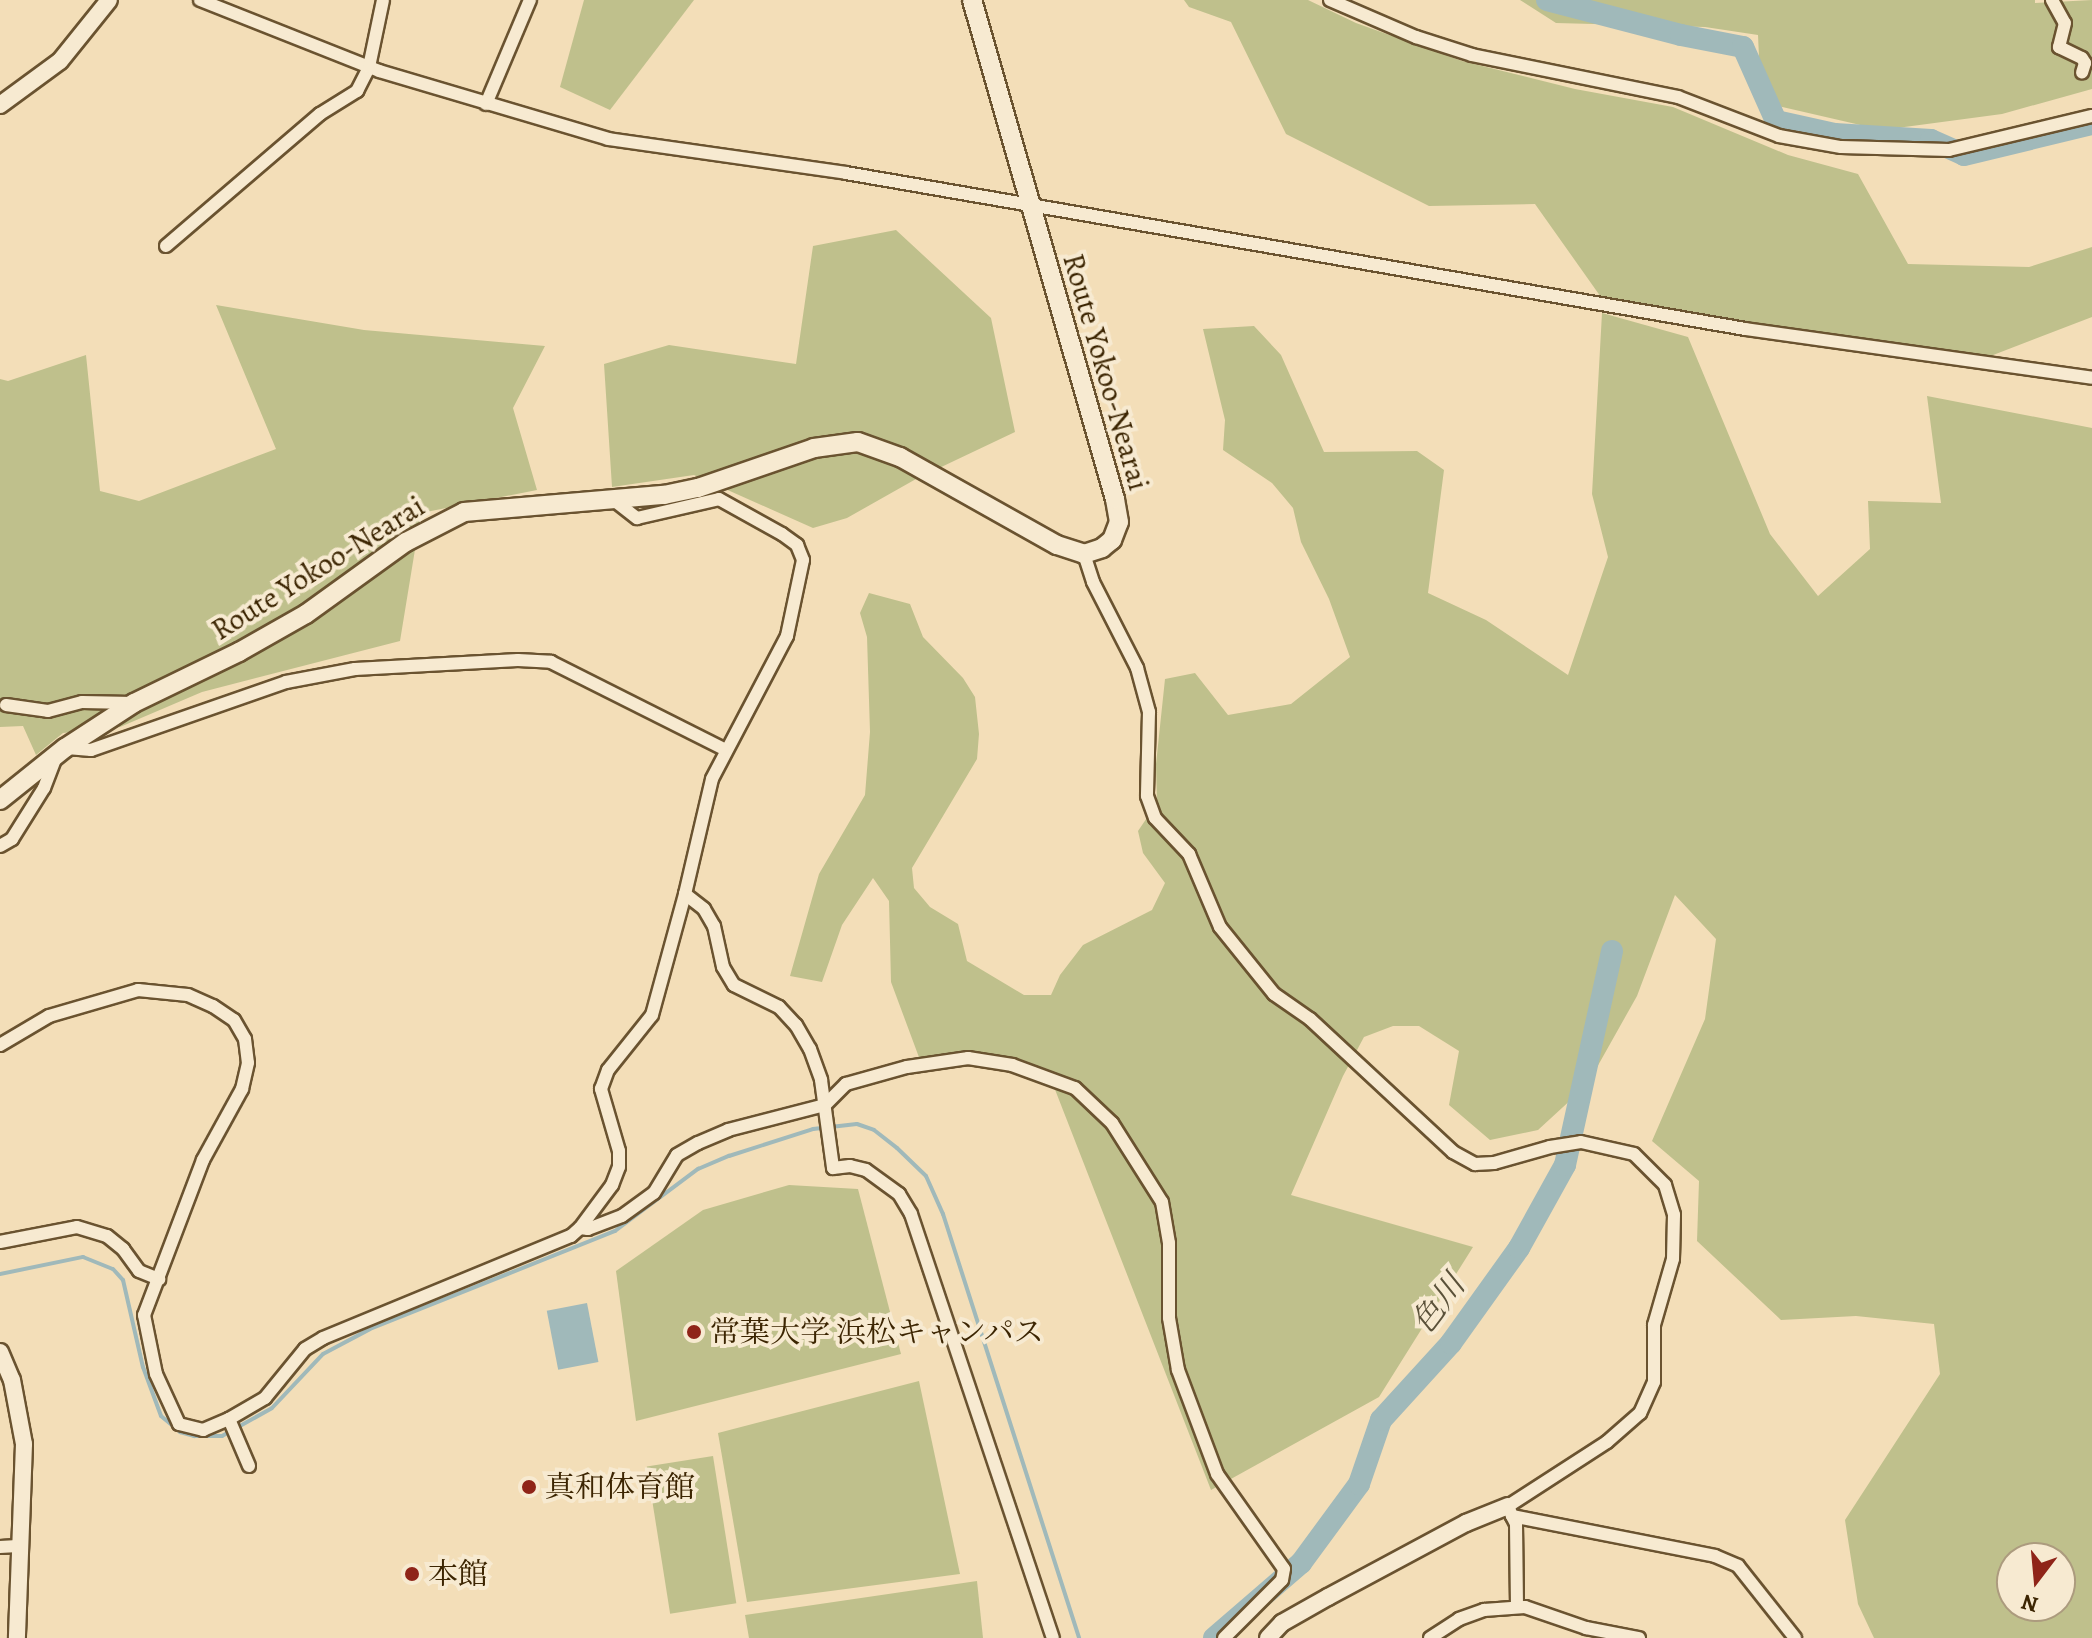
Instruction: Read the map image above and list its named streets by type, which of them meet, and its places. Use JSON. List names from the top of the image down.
{
  "streets": {
    "main road": ["Route Yokoo-Nearai"]
  },
  "water": ["色川"],
  "places": ["常葉大学 浜松キャンパス", "真和体育館", "本館"],
  "north": "bottom"
}
